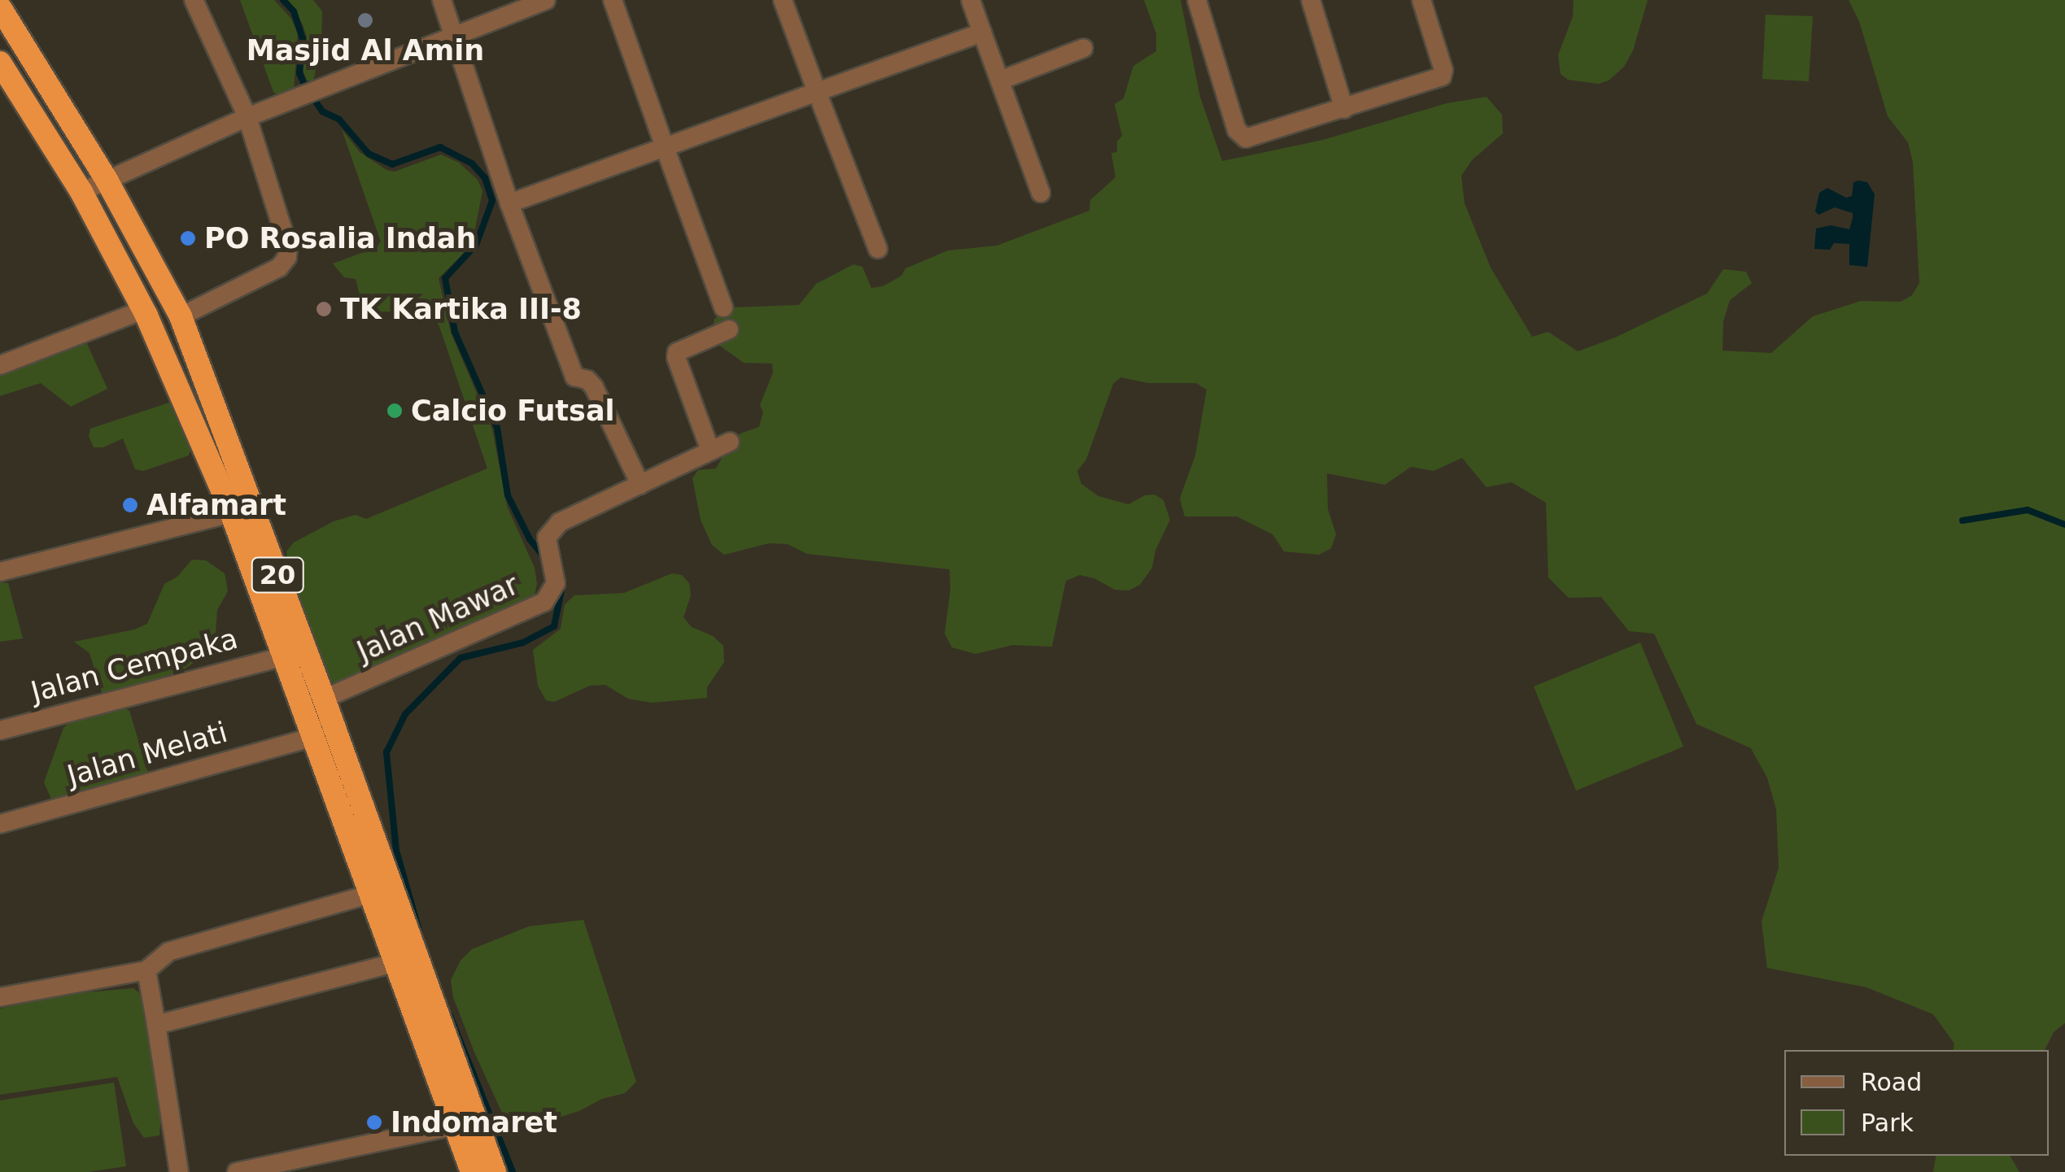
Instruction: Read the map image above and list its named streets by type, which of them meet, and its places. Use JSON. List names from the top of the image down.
{
  "streets": {
    "highway": ["20"],
    "street": ["Jalan Mawar", "Jalan Cempaka", "Jalan Melati"]
  },
  "crossings": [
    ["20", "Jalan Mawar"],
    ["20", "Jalan Cempaka"],
    ["20", "Jalan Melati"]
  ],
  "places": [
    "Masjid Al Amin",
    "PO Rosalia Indah",
    "TK Kartika III-8",
    "Calcio Futsal",
    "Alfamart",
    "Indomaret"
  ],
  "legend": ["Road", "Park"]
}
